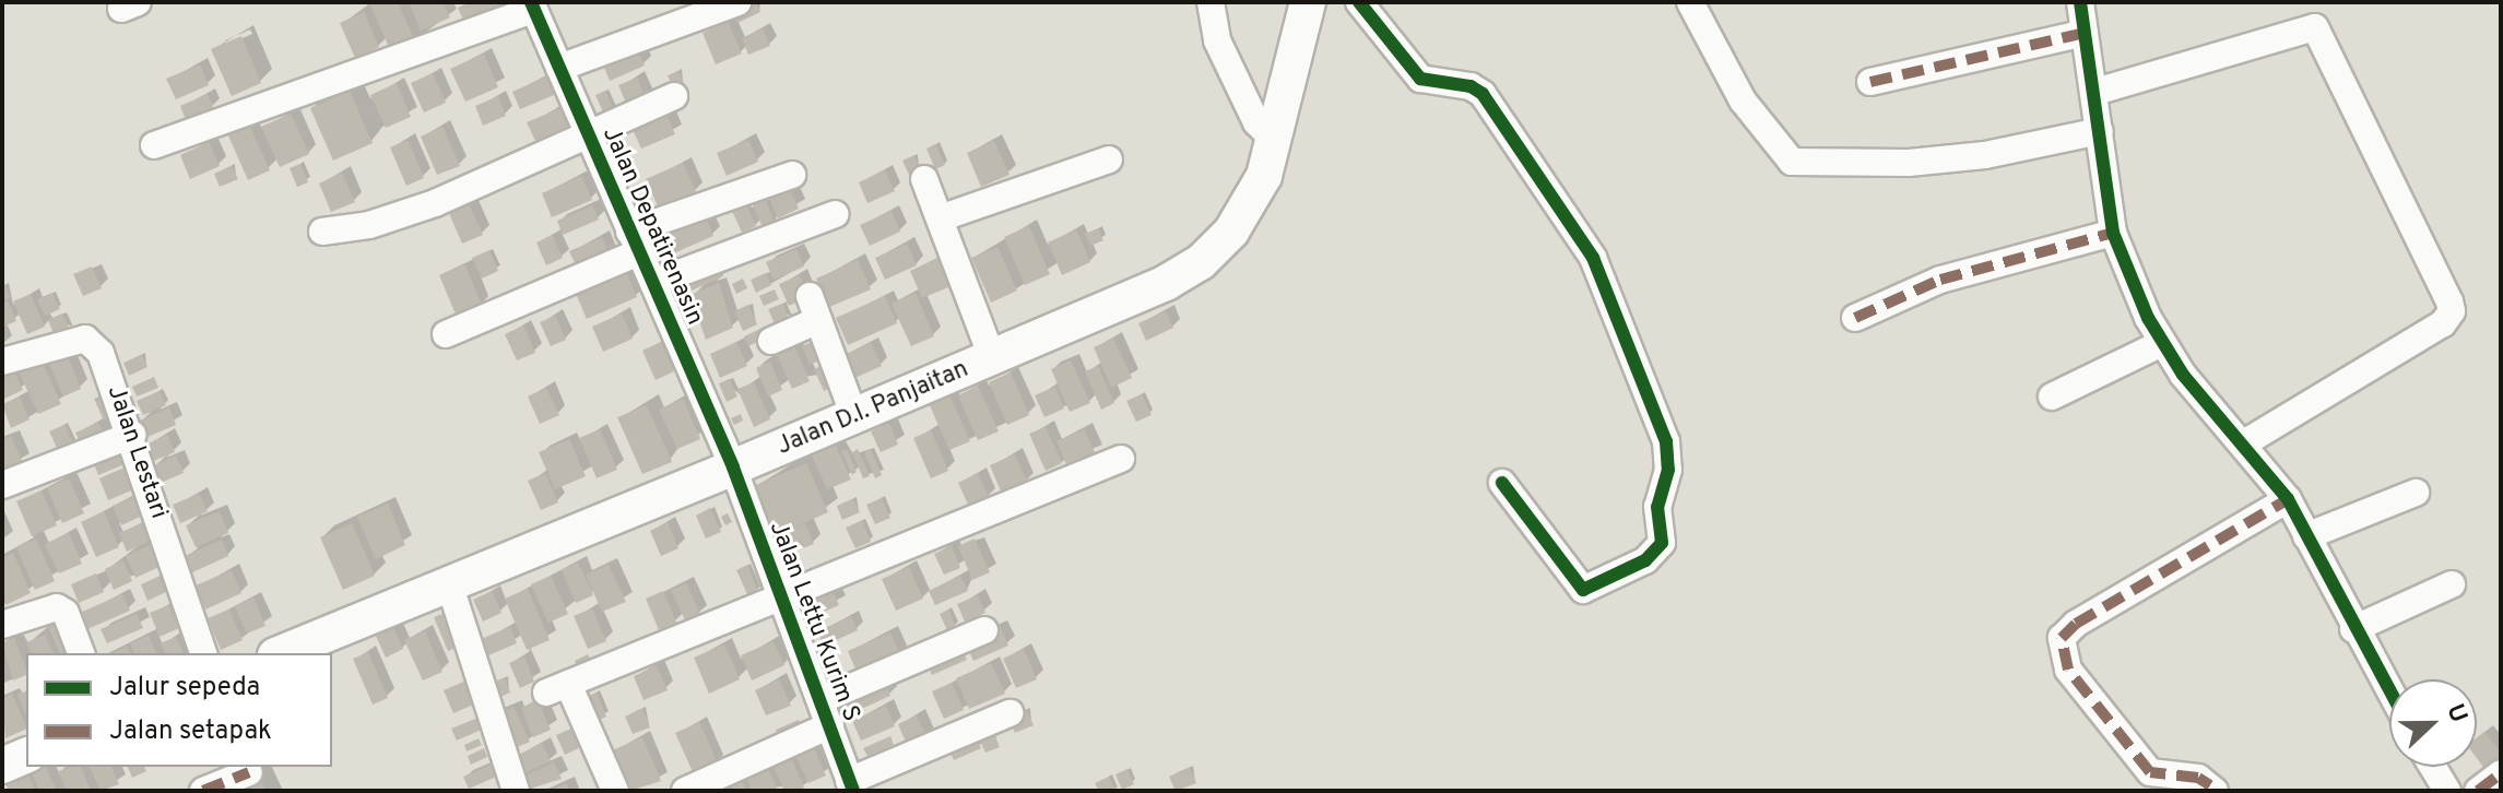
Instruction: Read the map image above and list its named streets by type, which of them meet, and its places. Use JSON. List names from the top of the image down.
{
  "streets": {
    "main road": ["Jalan D.I. Panjaitan"],
    "street": ["Jalan Depatirenasin", "Jalan Lestari", "Jalan Lettu Kurim S"]
  },
  "crossings": [
    ["Jalan Depatirenasin", "Jalan D.I. Panjaitan"],
    ["Jalan Depatirenasin", "Jalan Lettu Kurim S"],
    ["Jalan D.I. Panjaitan", "Jalan Lettu Kurim S"]
  ],
  "legend": ["Jalur sepeda", "Jalan setapak"],
  "north": "right"
}
